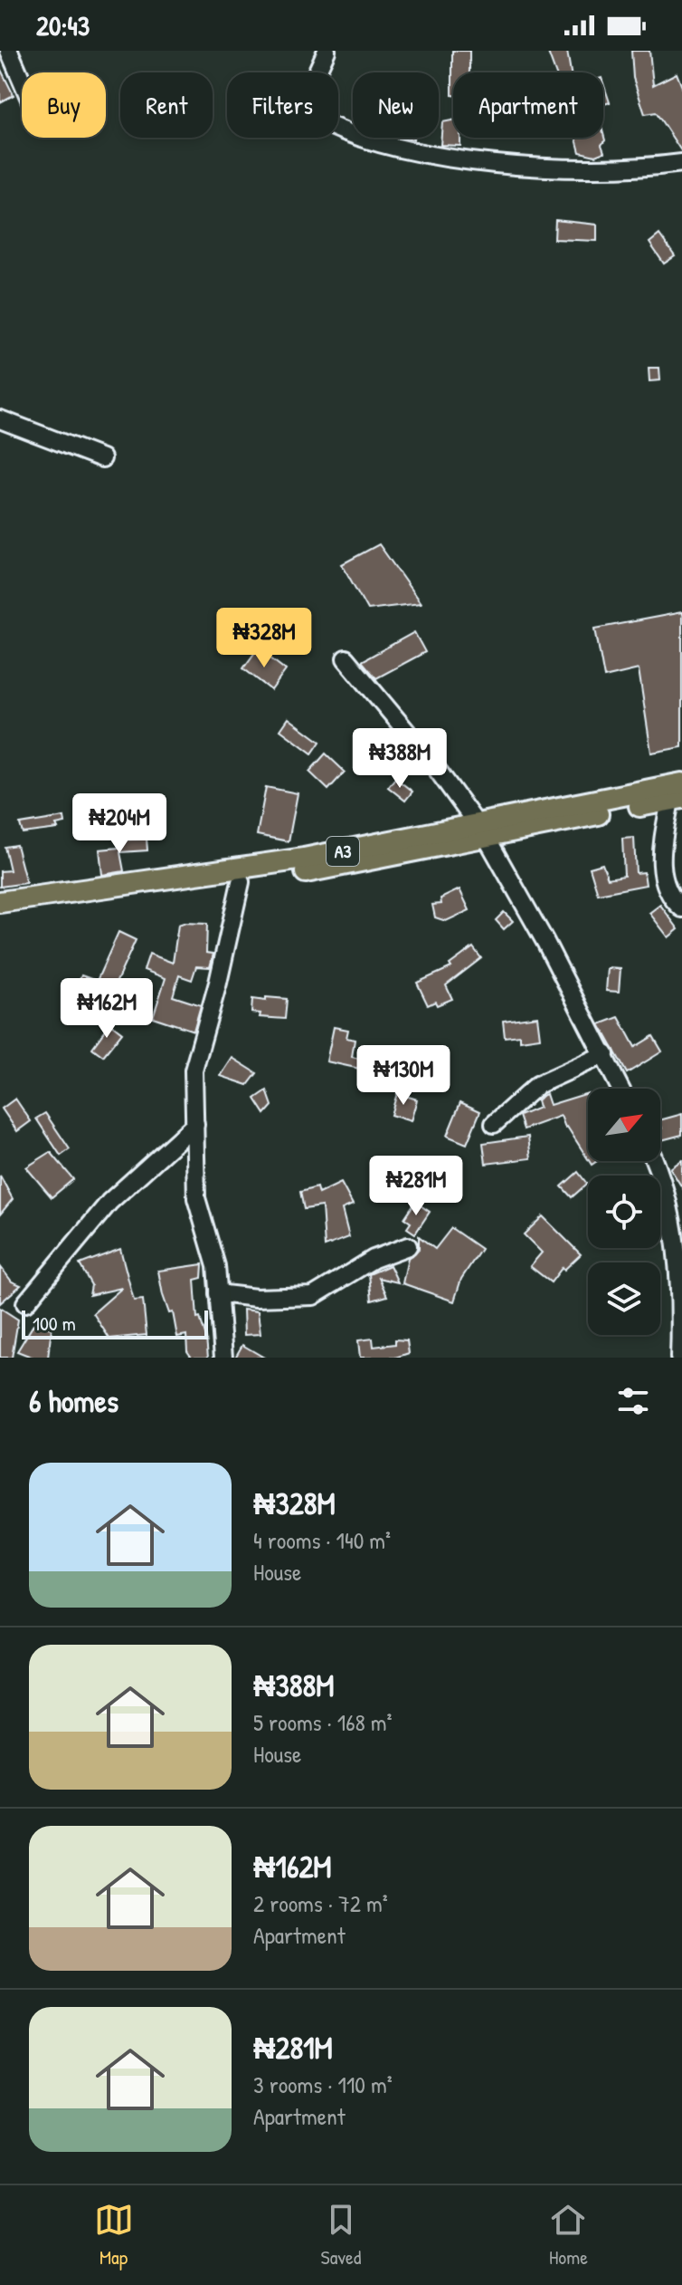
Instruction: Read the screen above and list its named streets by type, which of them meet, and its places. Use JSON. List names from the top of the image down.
{
  "streets": {
    "main road": ["A3"]
  },
  "scale_bar": "100 m",
  "north": "top right",
  "page": {
    "status": "20:43",
    "chip": [
      "Buy",
      "Rent",
      "Filters",
      "New",
      "Apartment"
    ],
    "price": [
      "₦328M",
      "₦388M",
      "₦204M",
      "₦162M",
      "₦130M",
      "₦281M"
    ],
    "scale": "100 m",
    "heading": "6 homes",
    "list": [
      {
        "name": "₦328M",
        "note": "4 rooms · 140 m² · House"
      },
      {
        "name": "₦388M",
        "note": "5 rooms · 168 m² · House"
      },
      {
        "name": "₦162M",
        "note": "2 rooms · 72 m² · Apartment"
      },
      {
        "name": "₦281M",
        "note": "3 rooms · 110 m² · Apartment"
      }
    ],
    "tabs": ["Map", "Saved", "Home"]
  }
}
